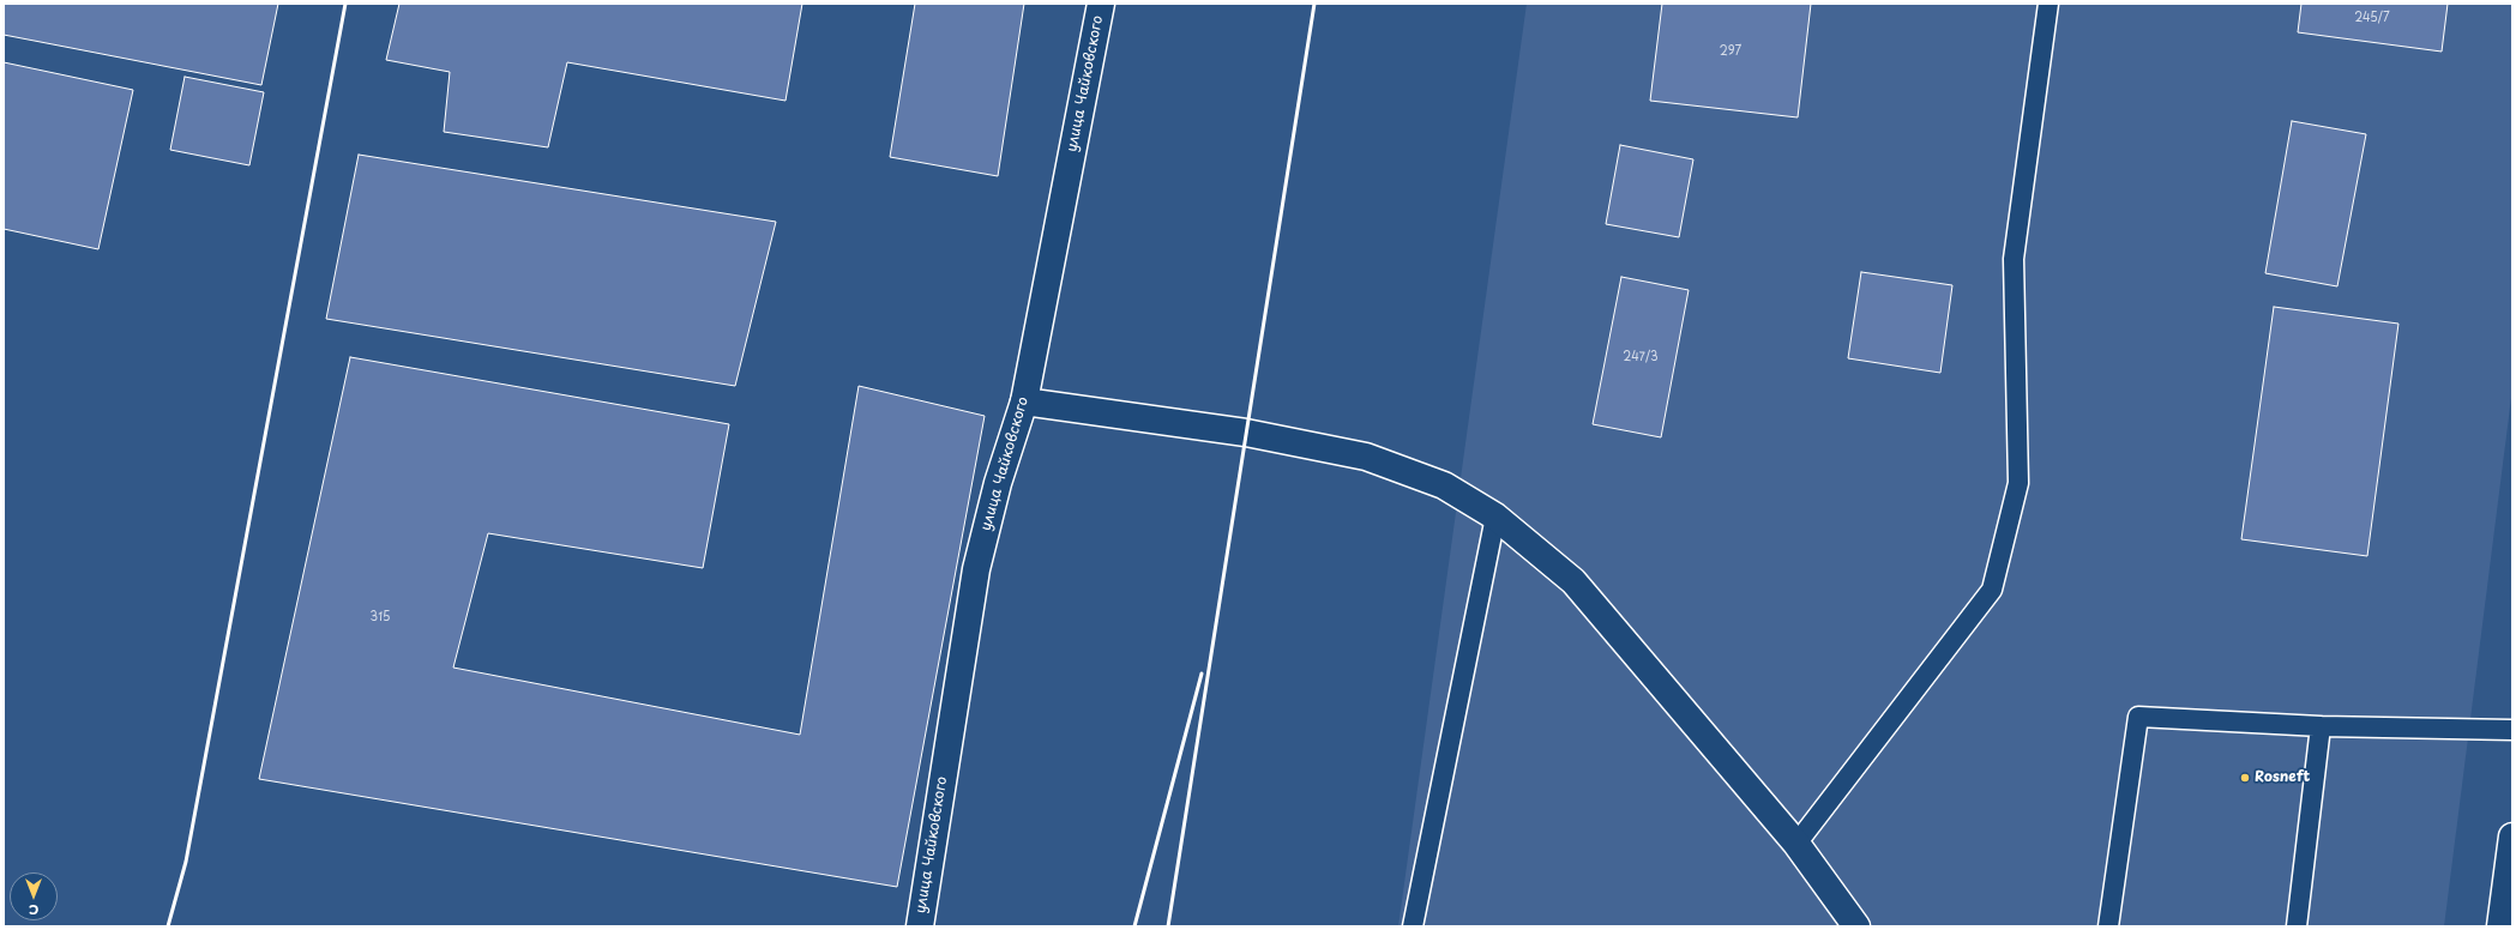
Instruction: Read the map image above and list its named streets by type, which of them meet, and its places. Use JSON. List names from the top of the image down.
{
  "streets": {
    "street": ["улица Чайковского"]
  },
  "places": ["Rosneft"],
  "house_numbers": [
    "245/7",
    "297",
    "247/3",
    "315"
  ],
  "north": "bottom"
}
